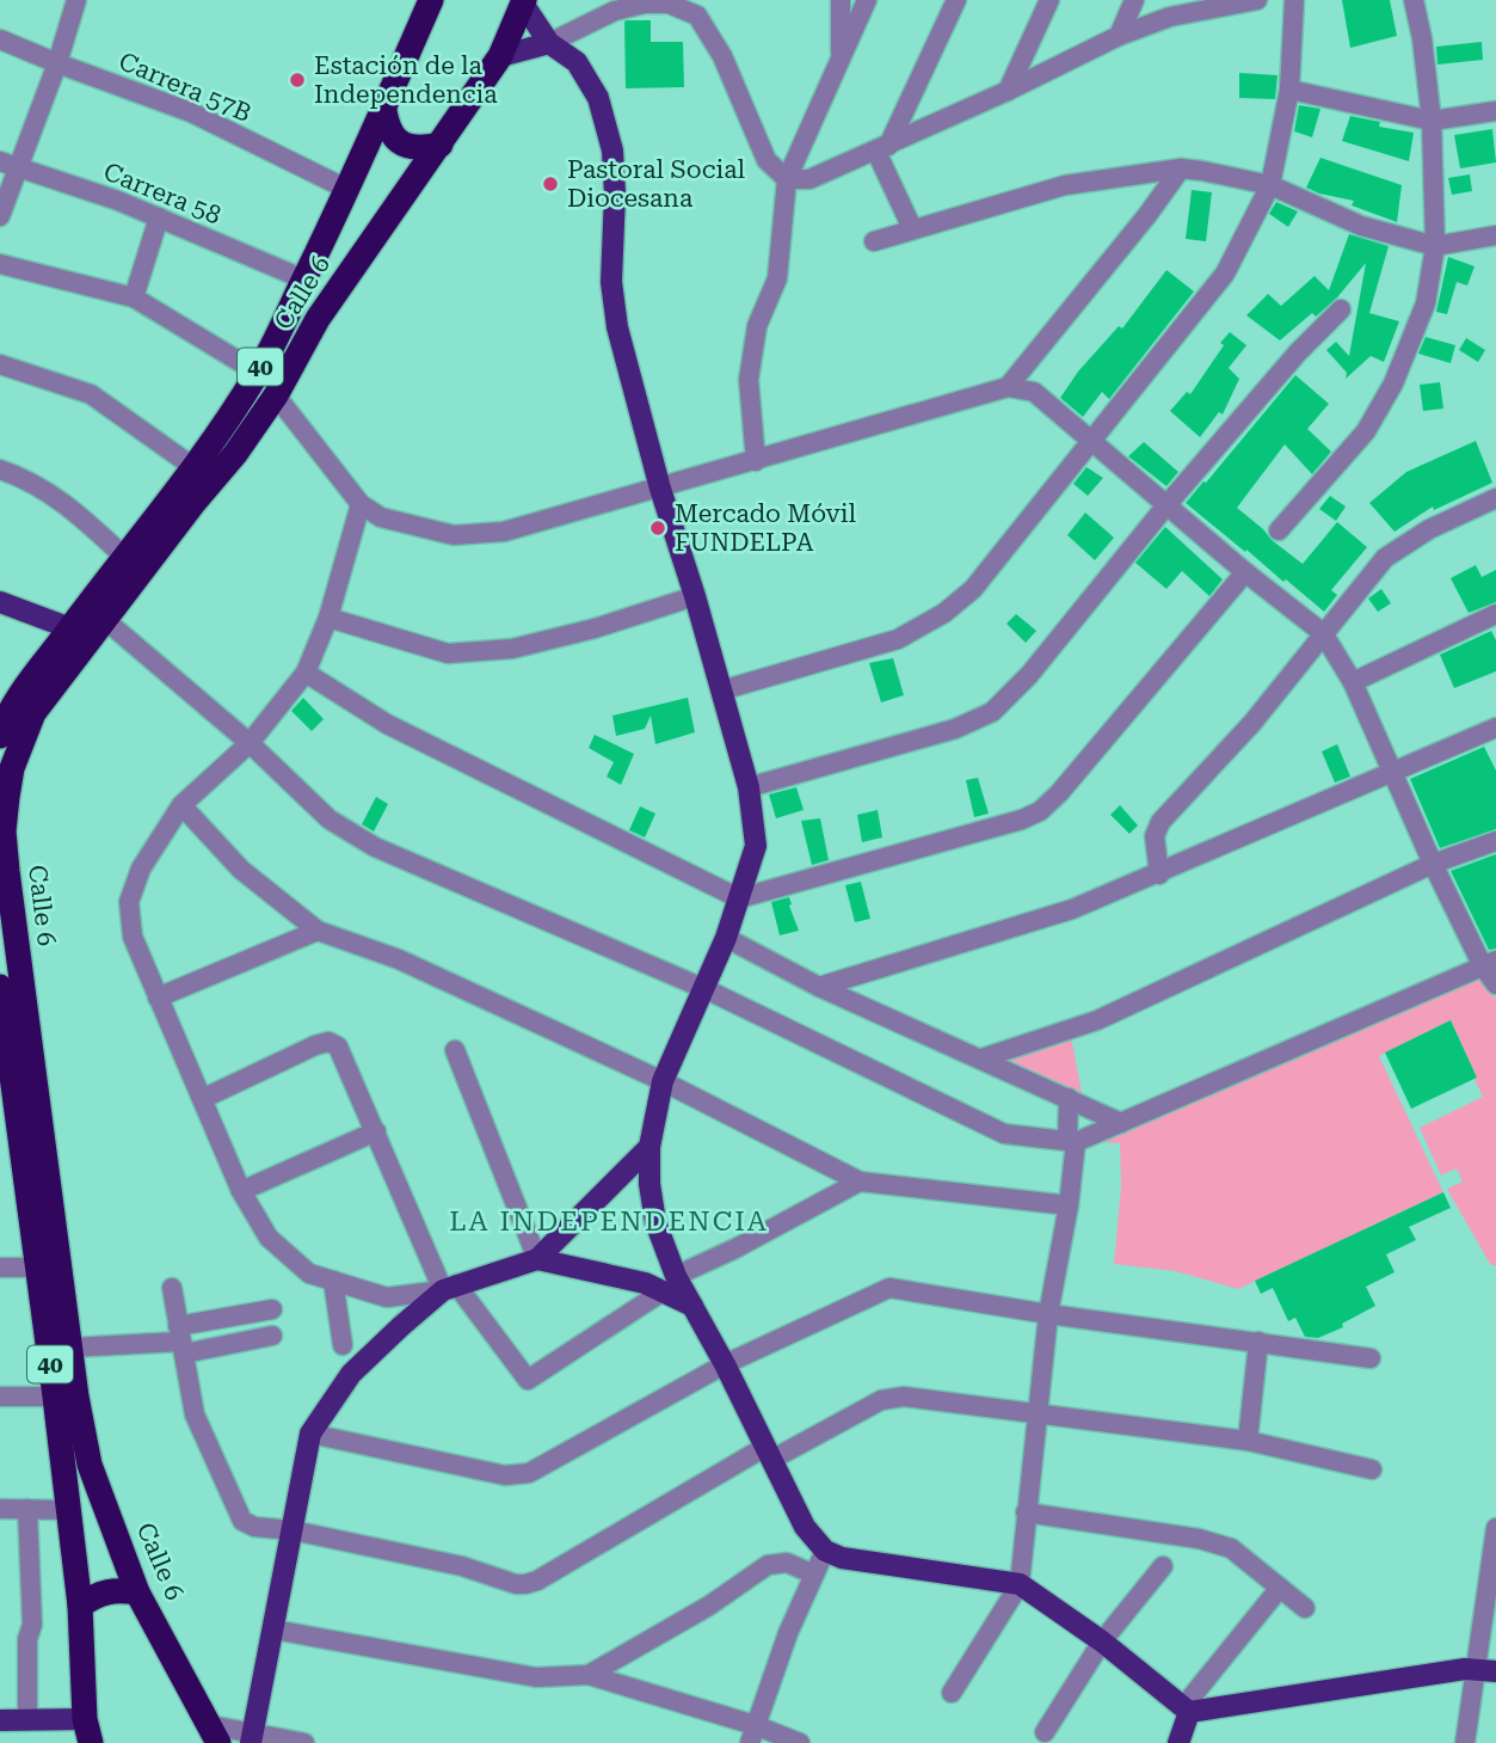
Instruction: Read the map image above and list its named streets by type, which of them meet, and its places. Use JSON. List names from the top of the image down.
{
  "streets": {
    "highway": ["Calle 6", "40"],
    "street": ["Carrera 57B", "Carrera 58"]
  },
  "crossings": [
    ["Carrera 57B", "Calle 6"],
    ["Carrera 58", "Calle 6"]
  ],
  "districts": ["LA INDEPENDENCIA"],
  "places": ["Estación de la Independencia", "Pastoral Social Diocesana", "Mercado Móvil FUNDELPA"]
}
